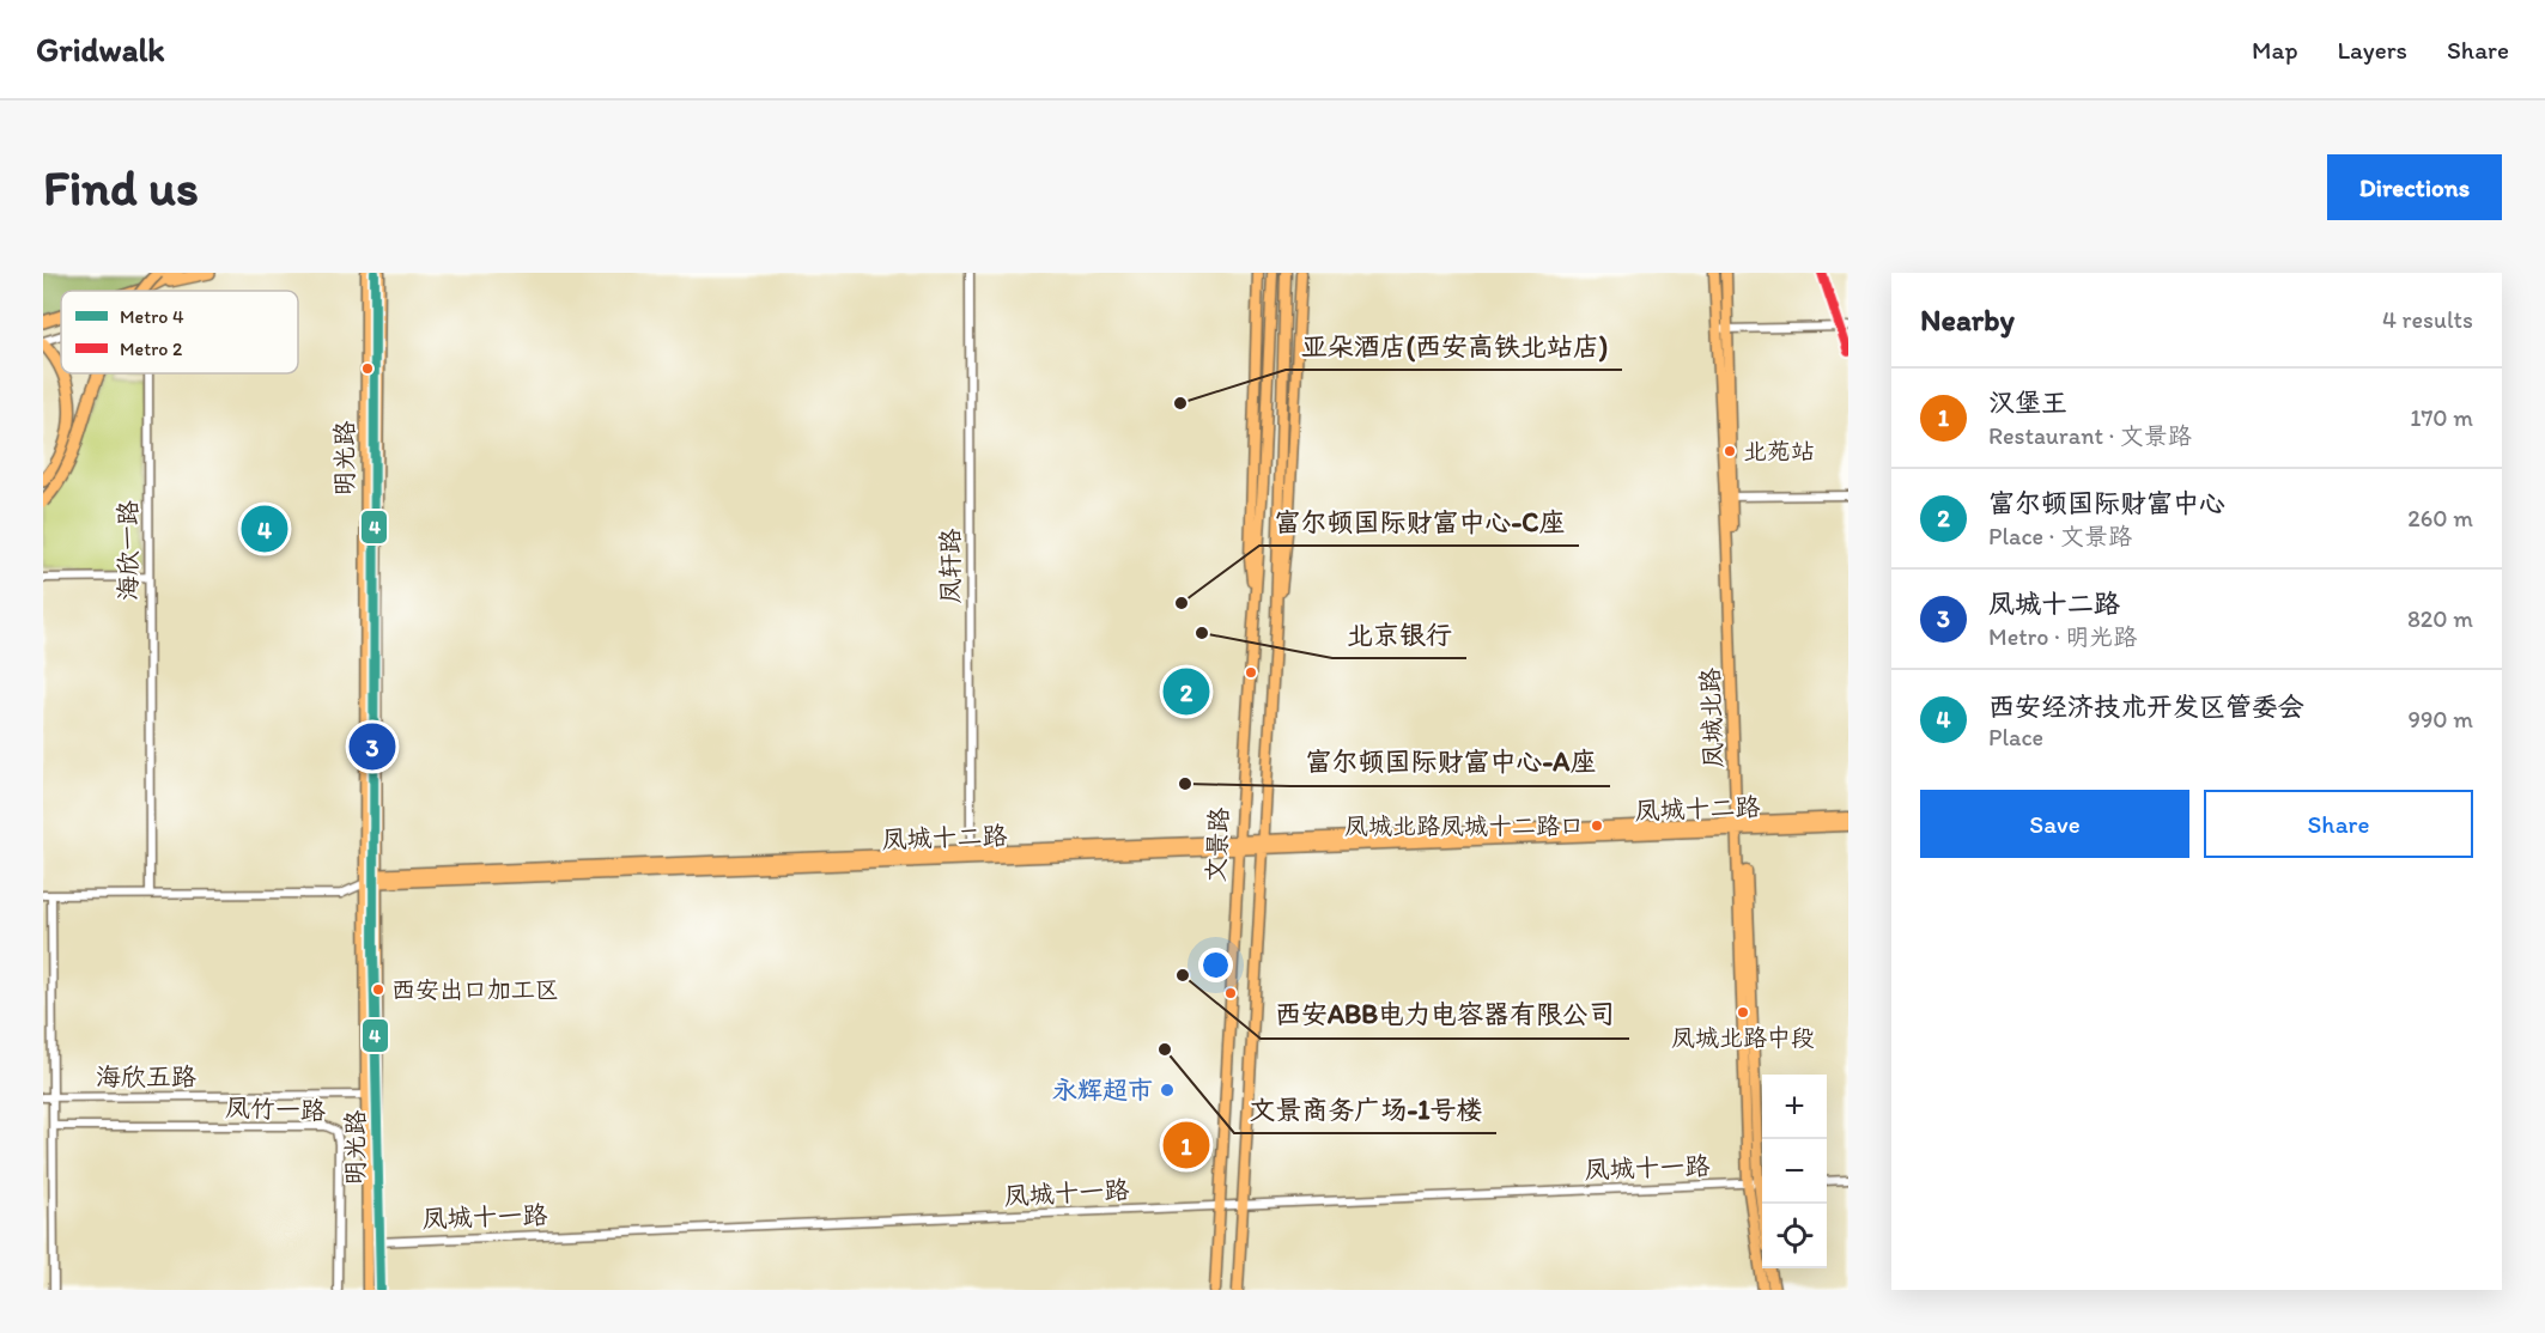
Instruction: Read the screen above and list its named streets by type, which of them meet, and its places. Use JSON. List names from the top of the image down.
{
  "streets": {
    "main road": [
      "明光路",
      "凤城北路",
      "凤城十二路",
      "文景路"
    ],
    "street": [
      "海欣一路",
      "凤轩路",
      "海欣五路",
      "凤竹一路",
      "凤城十一路"
    ]
  },
  "crossings": [
    ["明光路", "凤城十二路"],
    ["明光路", "海欣五路"],
    ["明光路", "凤城十一路"],
    ["海欣一路", "凤城十二路"],
    ["凤轩路", "凤城十二路"],
    ["凤城北路", "凤城十二路"],
    ["凤城北路", "凤城十一路"],
    ["凤城十二路", "文景路"],
    ["文景路", "凤城十一路"]
  ],
  "places": [
    "亚朵酒店(西安高铁北站店)",
    "北苑站",
    "富尔顿国际财富中心-C座",
    "北京银行",
    "富尔顿国际财富中心-A座",
    "凤城北路凤城十二路口",
    "西安ABB电力电容器有限公司",
    "西安出口加工区",
    "凤城北路中段",
    "文景商务广场-1号楼",
    "永辉超市"
  ],
  "lines": ["metro line 4", "metro line 2"],
  "legend": ["Metro 4", "Metro 2"],
  "page": {
    "header": "Gridwalk",
    "nav": ["Map", "Layers", "Share"],
    "buttons": [
      "Directions",
      ["Save", "Share"]
    ],
    "title": "Find us",
    "heading": ["Nearby", "4 results"],
    "list": [
      {
        "mark": "1",
        "name": "汉堡王",
        "note": "Restaurant · 文景路",
        "value": "170 m"
      },
      {
        "mark": "2",
        "name": "富尔顿国际财富中心",
        "note": "Place · 文景路",
        "value": "260 m"
      },
      {
        "mark": "3",
        "name": "凤城十二路",
        "note": "Metro · 明光路",
        "value": "820 m"
      },
      {
        "mark": "4",
        "name": "西安经济技术开发区管委会",
        "note": "Place",
        "value": "990 m"
      }
    ],
    "pins": [
      "4",
      "2",
      "3",
      "1"
    ],
    "map_buttons": ["+", "−"]
  }
}
